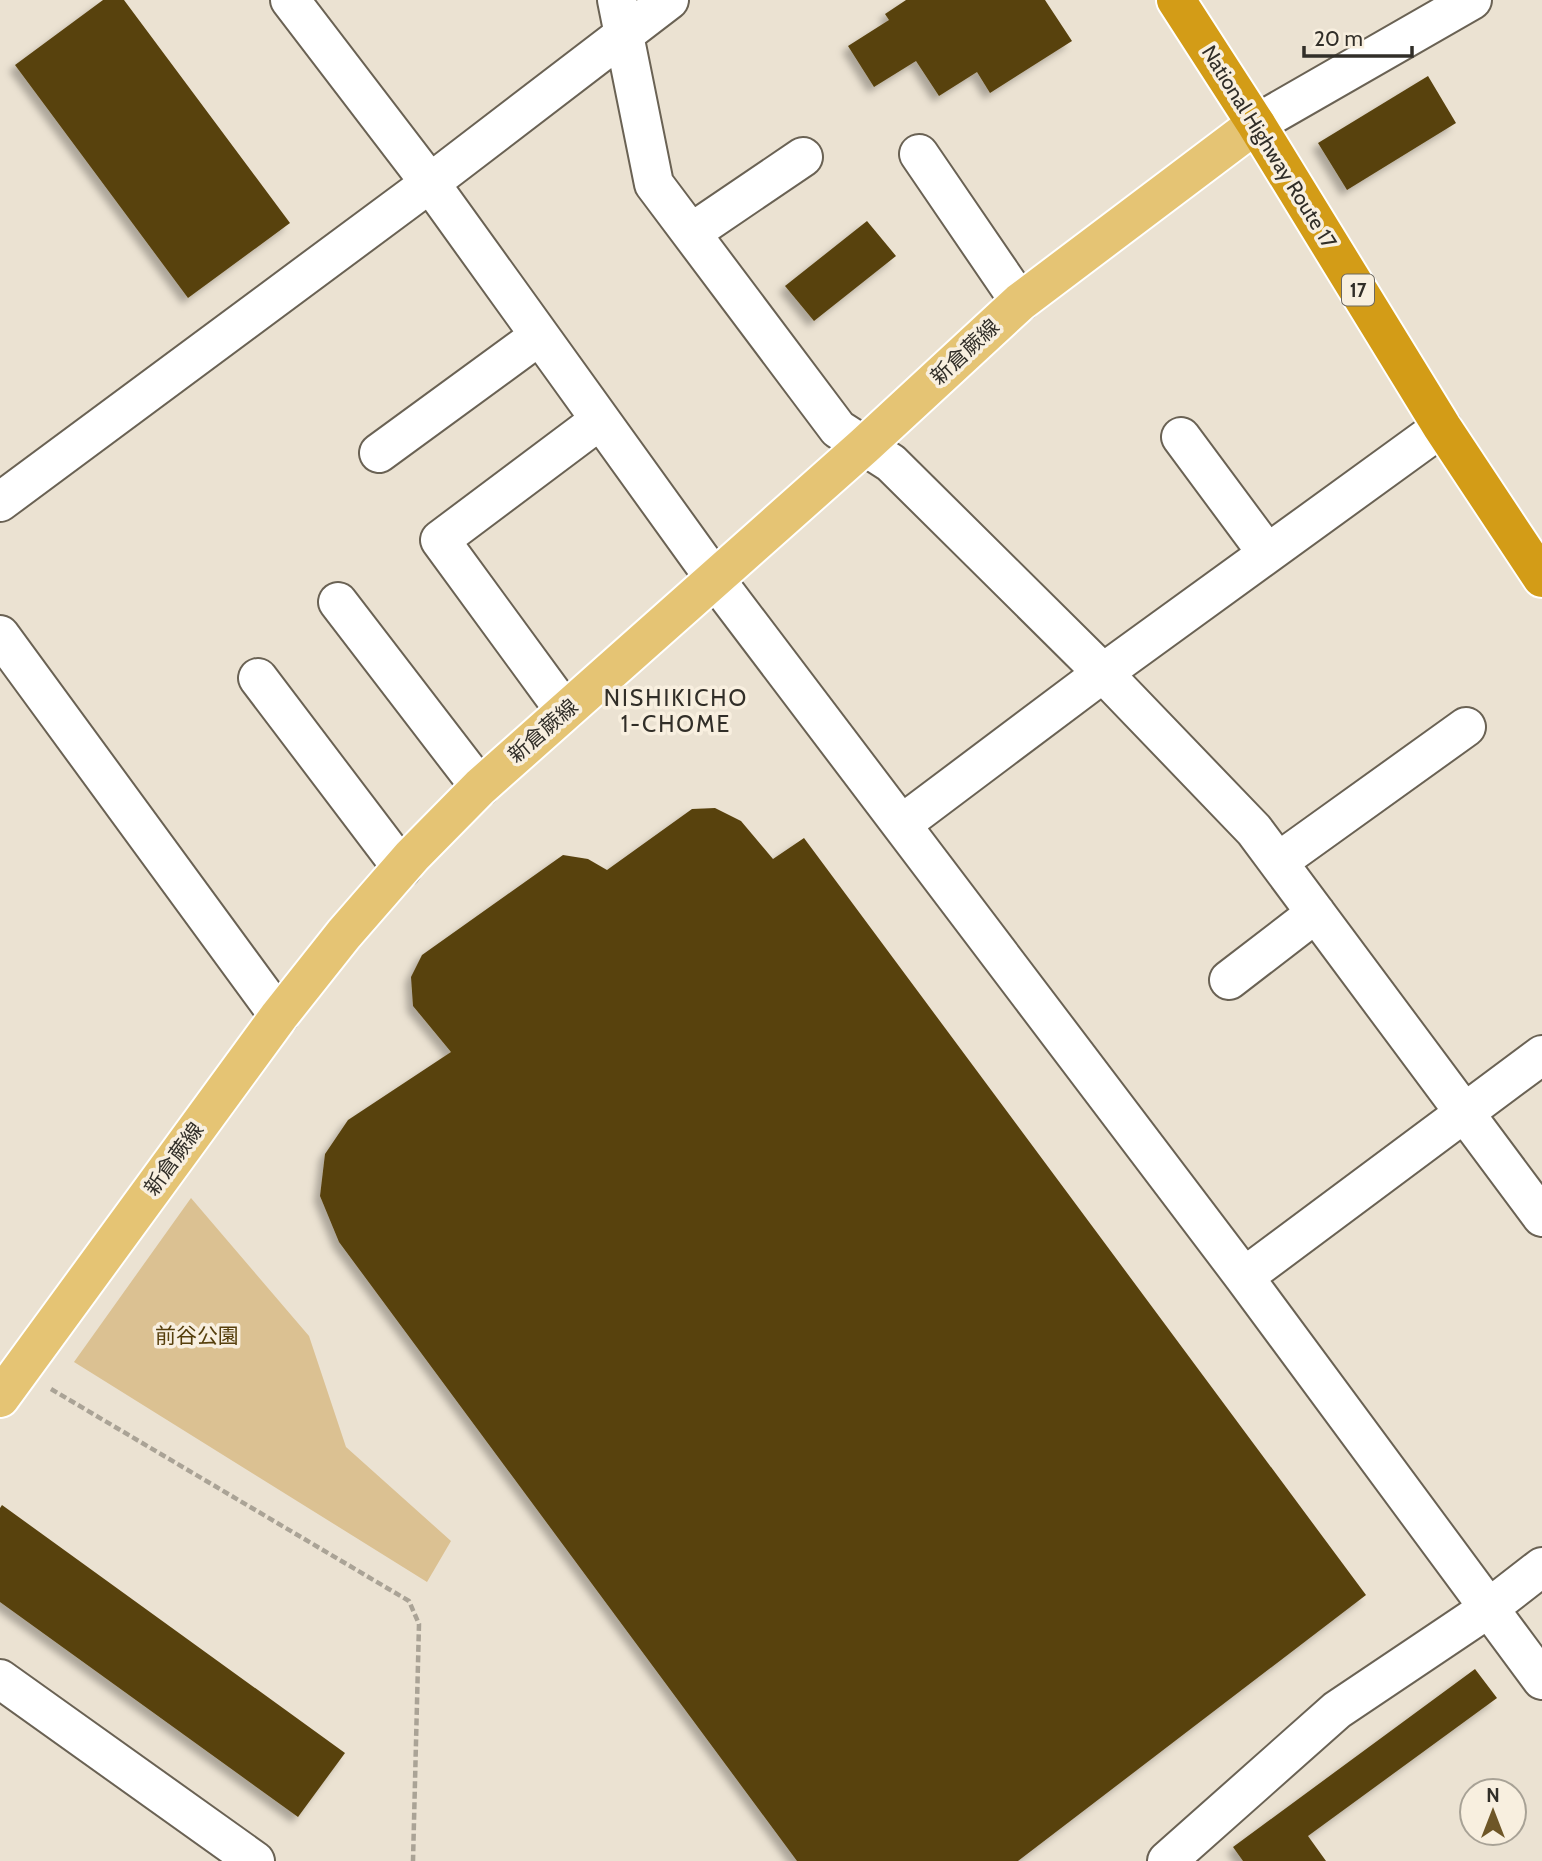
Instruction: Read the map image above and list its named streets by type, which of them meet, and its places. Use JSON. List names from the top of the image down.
{
  "streets": {
    "highway": ["National Highway Route 17", "17"],
    "main road": ["新倉蕨線"]
  },
  "crossings": [
    ["National Highway Route 17", "新倉蕨線"]
  ],
  "districts": ["NISHIKICHO 1-CHOME"],
  "parks": ["前谷公園"],
  "scale_bar": "20 m",
  "north": "top"
}
